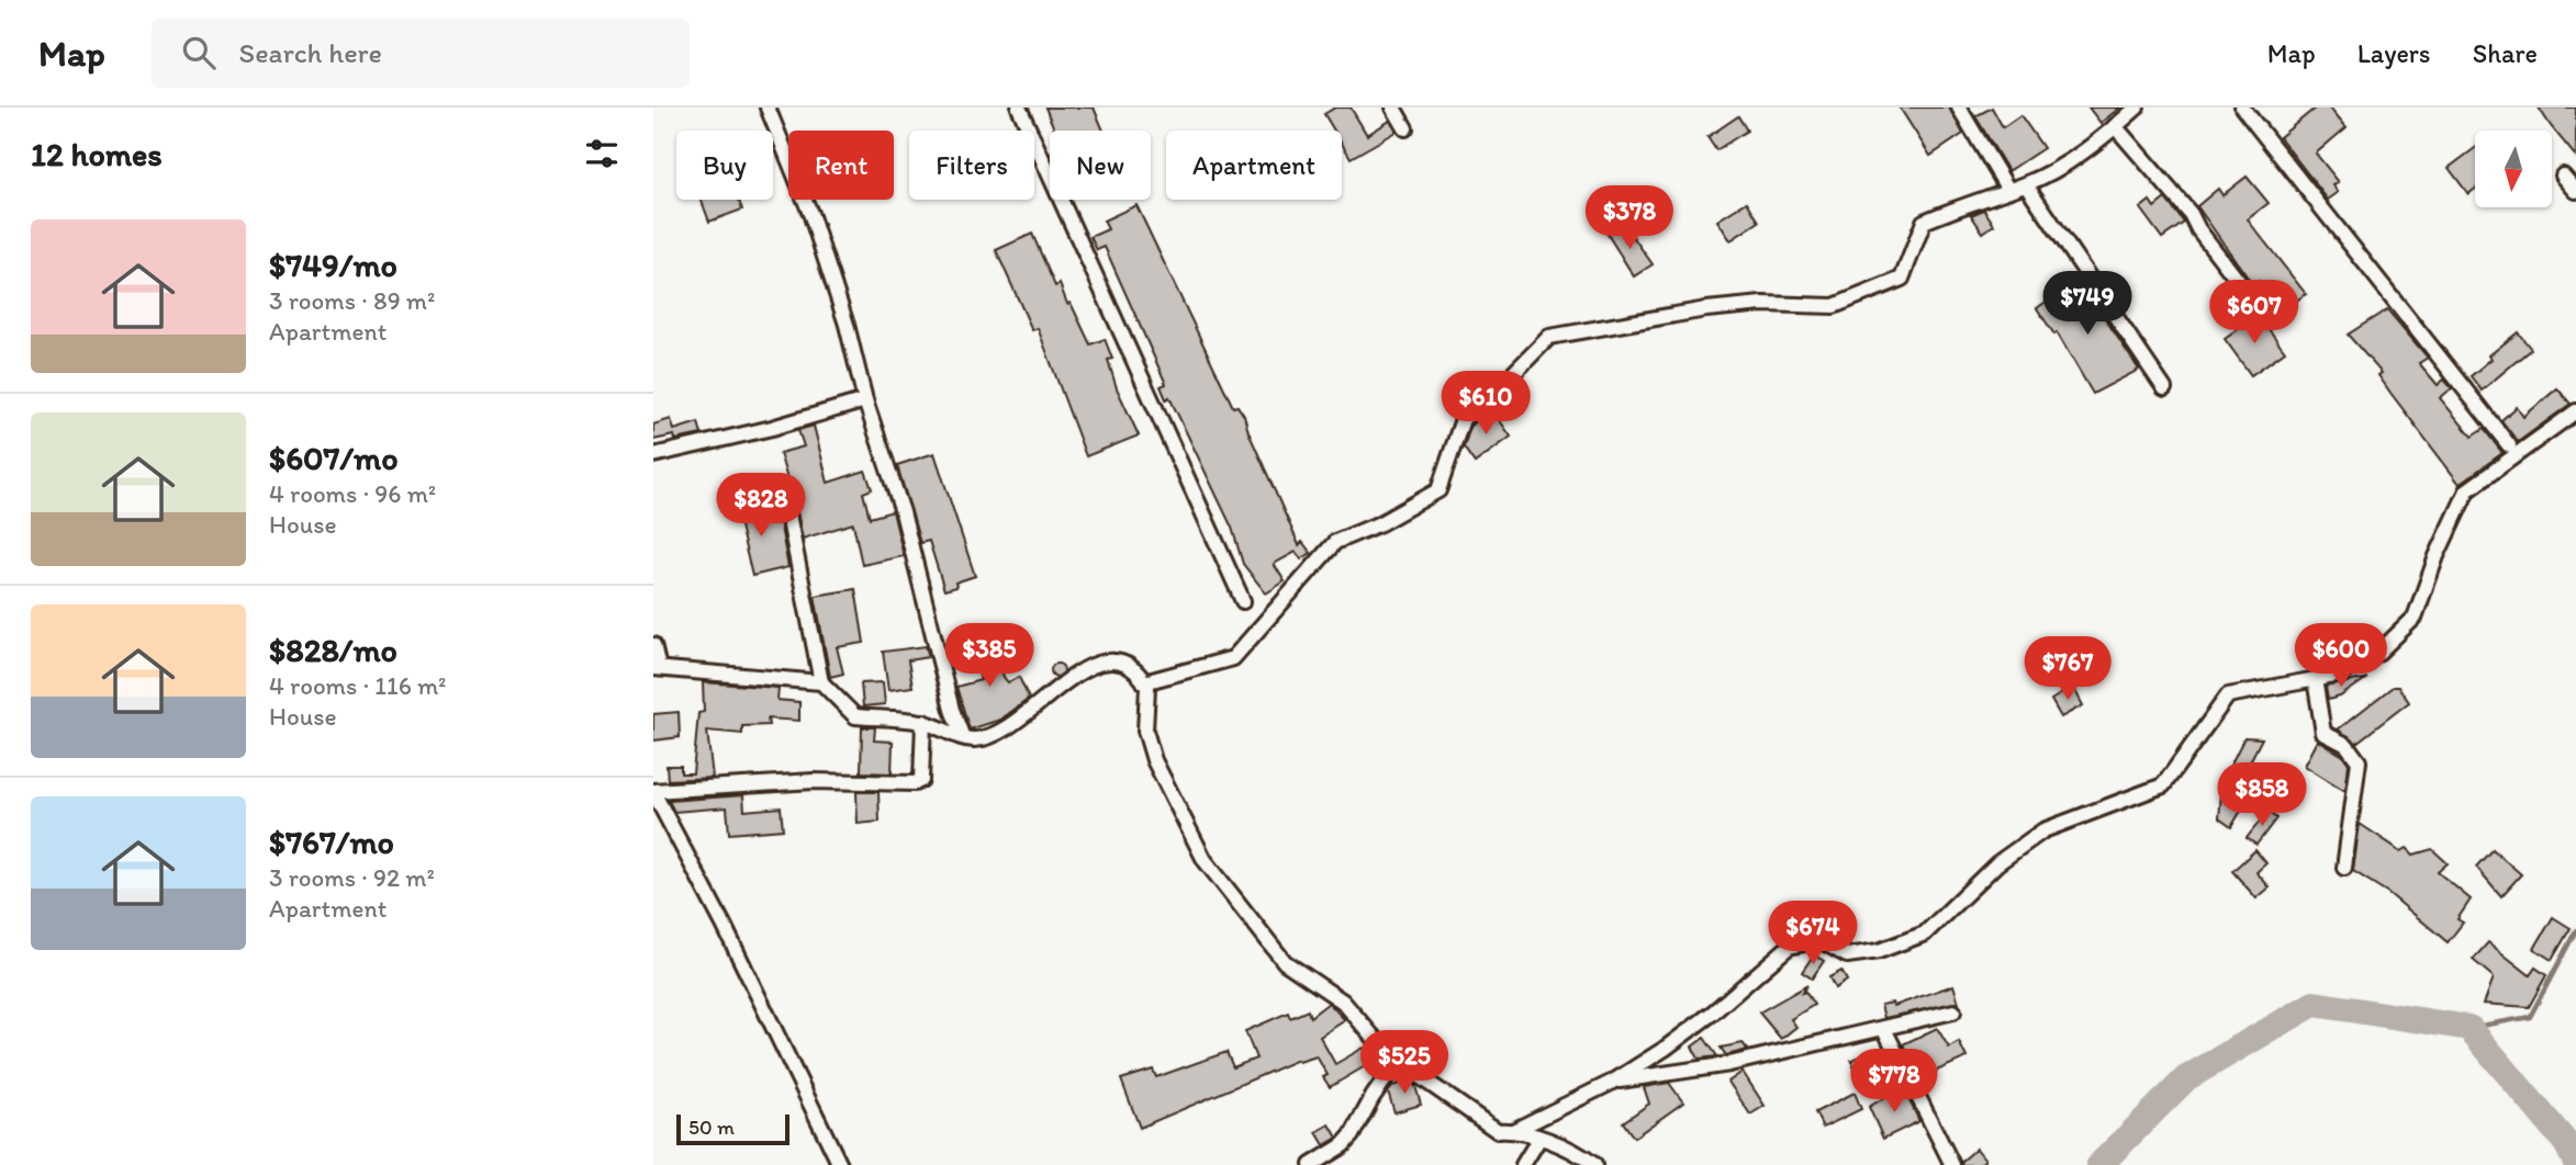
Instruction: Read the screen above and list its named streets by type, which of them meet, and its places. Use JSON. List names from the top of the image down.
{
  "scale_bar": "50 m",
  "north": "bottom",
  "page": {
    "header": "Map",
    "search": "Search here",
    "nav": ["Map", "Layers", "Share"],
    "heading": "12 homes",
    "chip": [
      "Buy",
      "Rent",
      "Filters",
      "New",
      "Apartment"
    ],
    "price": [
      "$378",
      "$749",
      "$607",
      "$610",
      "$828",
      "$385",
      "$600",
      "$767",
      "$858",
      "$674",
      "$525",
      "$778"
    ],
    "list": [
      {
        "name": "$749/mo",
        "note": "3 rooms · 89 m² · Apartment"
      },
      {
        "name": "$607/mo",
        "note": "4 rooms · 96 m² · House"
      },
      {
        "name": "$828/mo",
        "note": "4 rooms · 116 m² · House"
      },
      {
        "name": "$767/mo",
        "note": "3 rooms · 92 m² · Apartment"
      }
    ],
    "scale": "50 m"
  }
}
